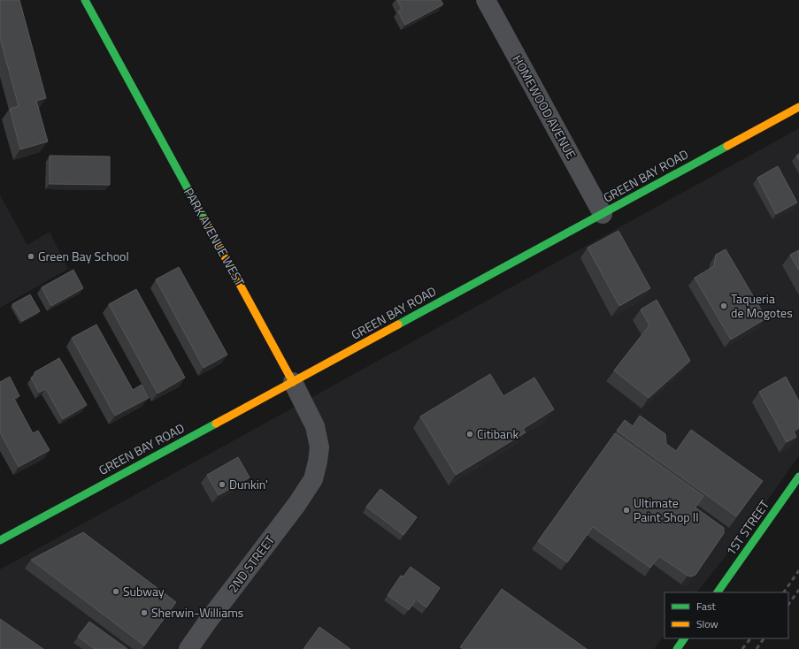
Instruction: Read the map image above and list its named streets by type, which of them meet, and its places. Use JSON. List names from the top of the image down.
{
  "streets": {
    "main road": ["GREEN BAY ROAD", "PARK AVENUE WEST", "1ST STREET"],
    "street": ["HOMEWOOD AVENUE", "2ND STREET"]
  },
  "crossings": [
    ["HOMEWOOD AVENUE", "GREEN BAY ROAD"],
    ["GREEN BAY ROAD", "PARK AVENUE WEST"],
    ["PARK AVENUE WEST", "2ND STREET"]
  ],
  "places": [
    "Green Bay School",
    "Taqueria de Mogotes",
    "Citibank",
    "Dunkin'",
    "Ultimate Paint Shop II",
    "Subway",
    "Sherwin-Williams"
  ],
  "legend": ["Fast", "Slow"]
}
